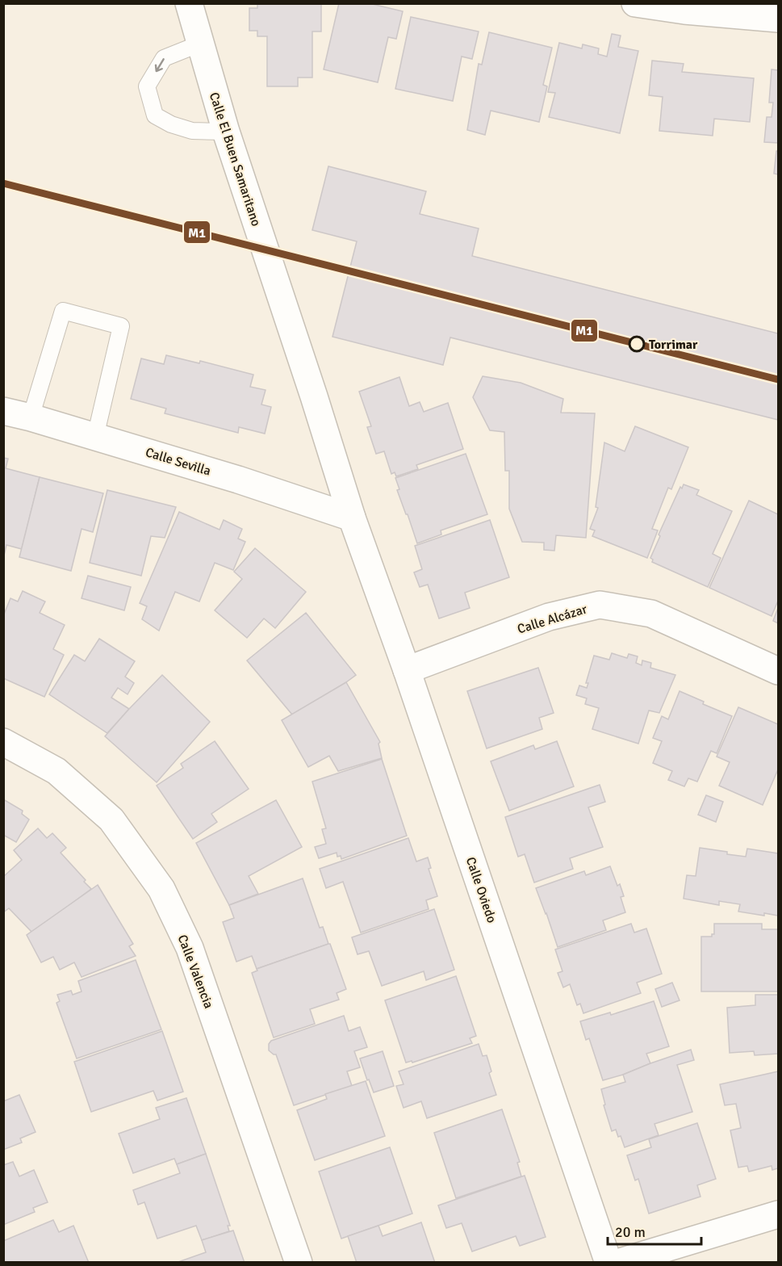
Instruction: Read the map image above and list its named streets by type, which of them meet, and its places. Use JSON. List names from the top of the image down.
{
  "streets": {
    "street": [
      "Calle El Buen Samaritano",
      "Calle Sevilla",
      "Calle Alcázar",
      "Calle Oviedo",
      "Calle Valencia"
    ]
  },
  "crossings": [
    ["Calle El Buen Samaritano", "Calle Sevilla"],
    ["Calle El Buen Samaritano", "Calle Oviedo"],
    ["Calle Sevilla", "Calle Oviedo"],
    ["Calle Alcázar", "Calle Oviedo"]
  ],
  "places": ["Torrimar"],
  "lines": ["transit line M1"],
  "scale_bar": "20 m"
}
